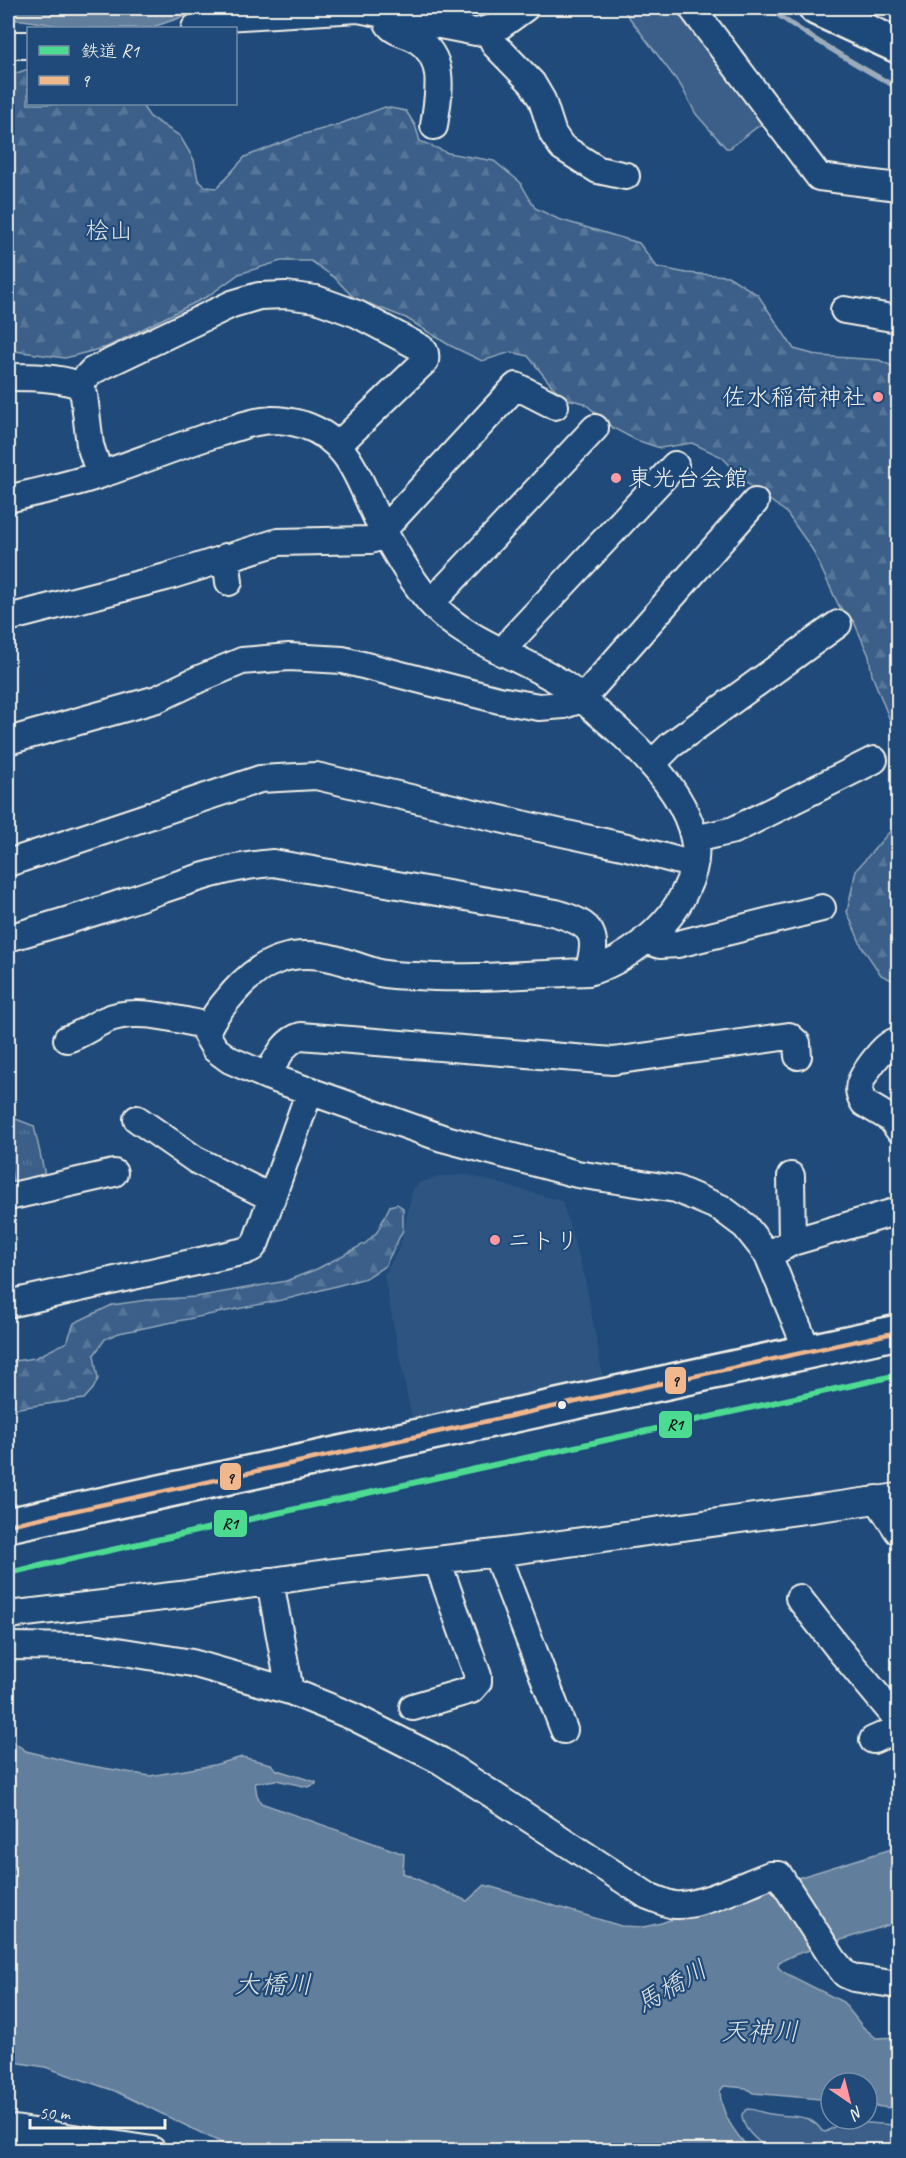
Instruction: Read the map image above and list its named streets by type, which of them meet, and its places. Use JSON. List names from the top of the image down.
{
  "water": ["大橋川", "馬橋川", "天神川"],
  "parks": ["桧山"],
  "places": ["佐水稲荷神社", "東光台会館", "ニトリ"],
  "lines": ["transit line 9", "rail line R1"],
  "legend": ["鉄道 R1", "9"],
  "scale_bar": "50 m",
  "north": "bottom right"
}
